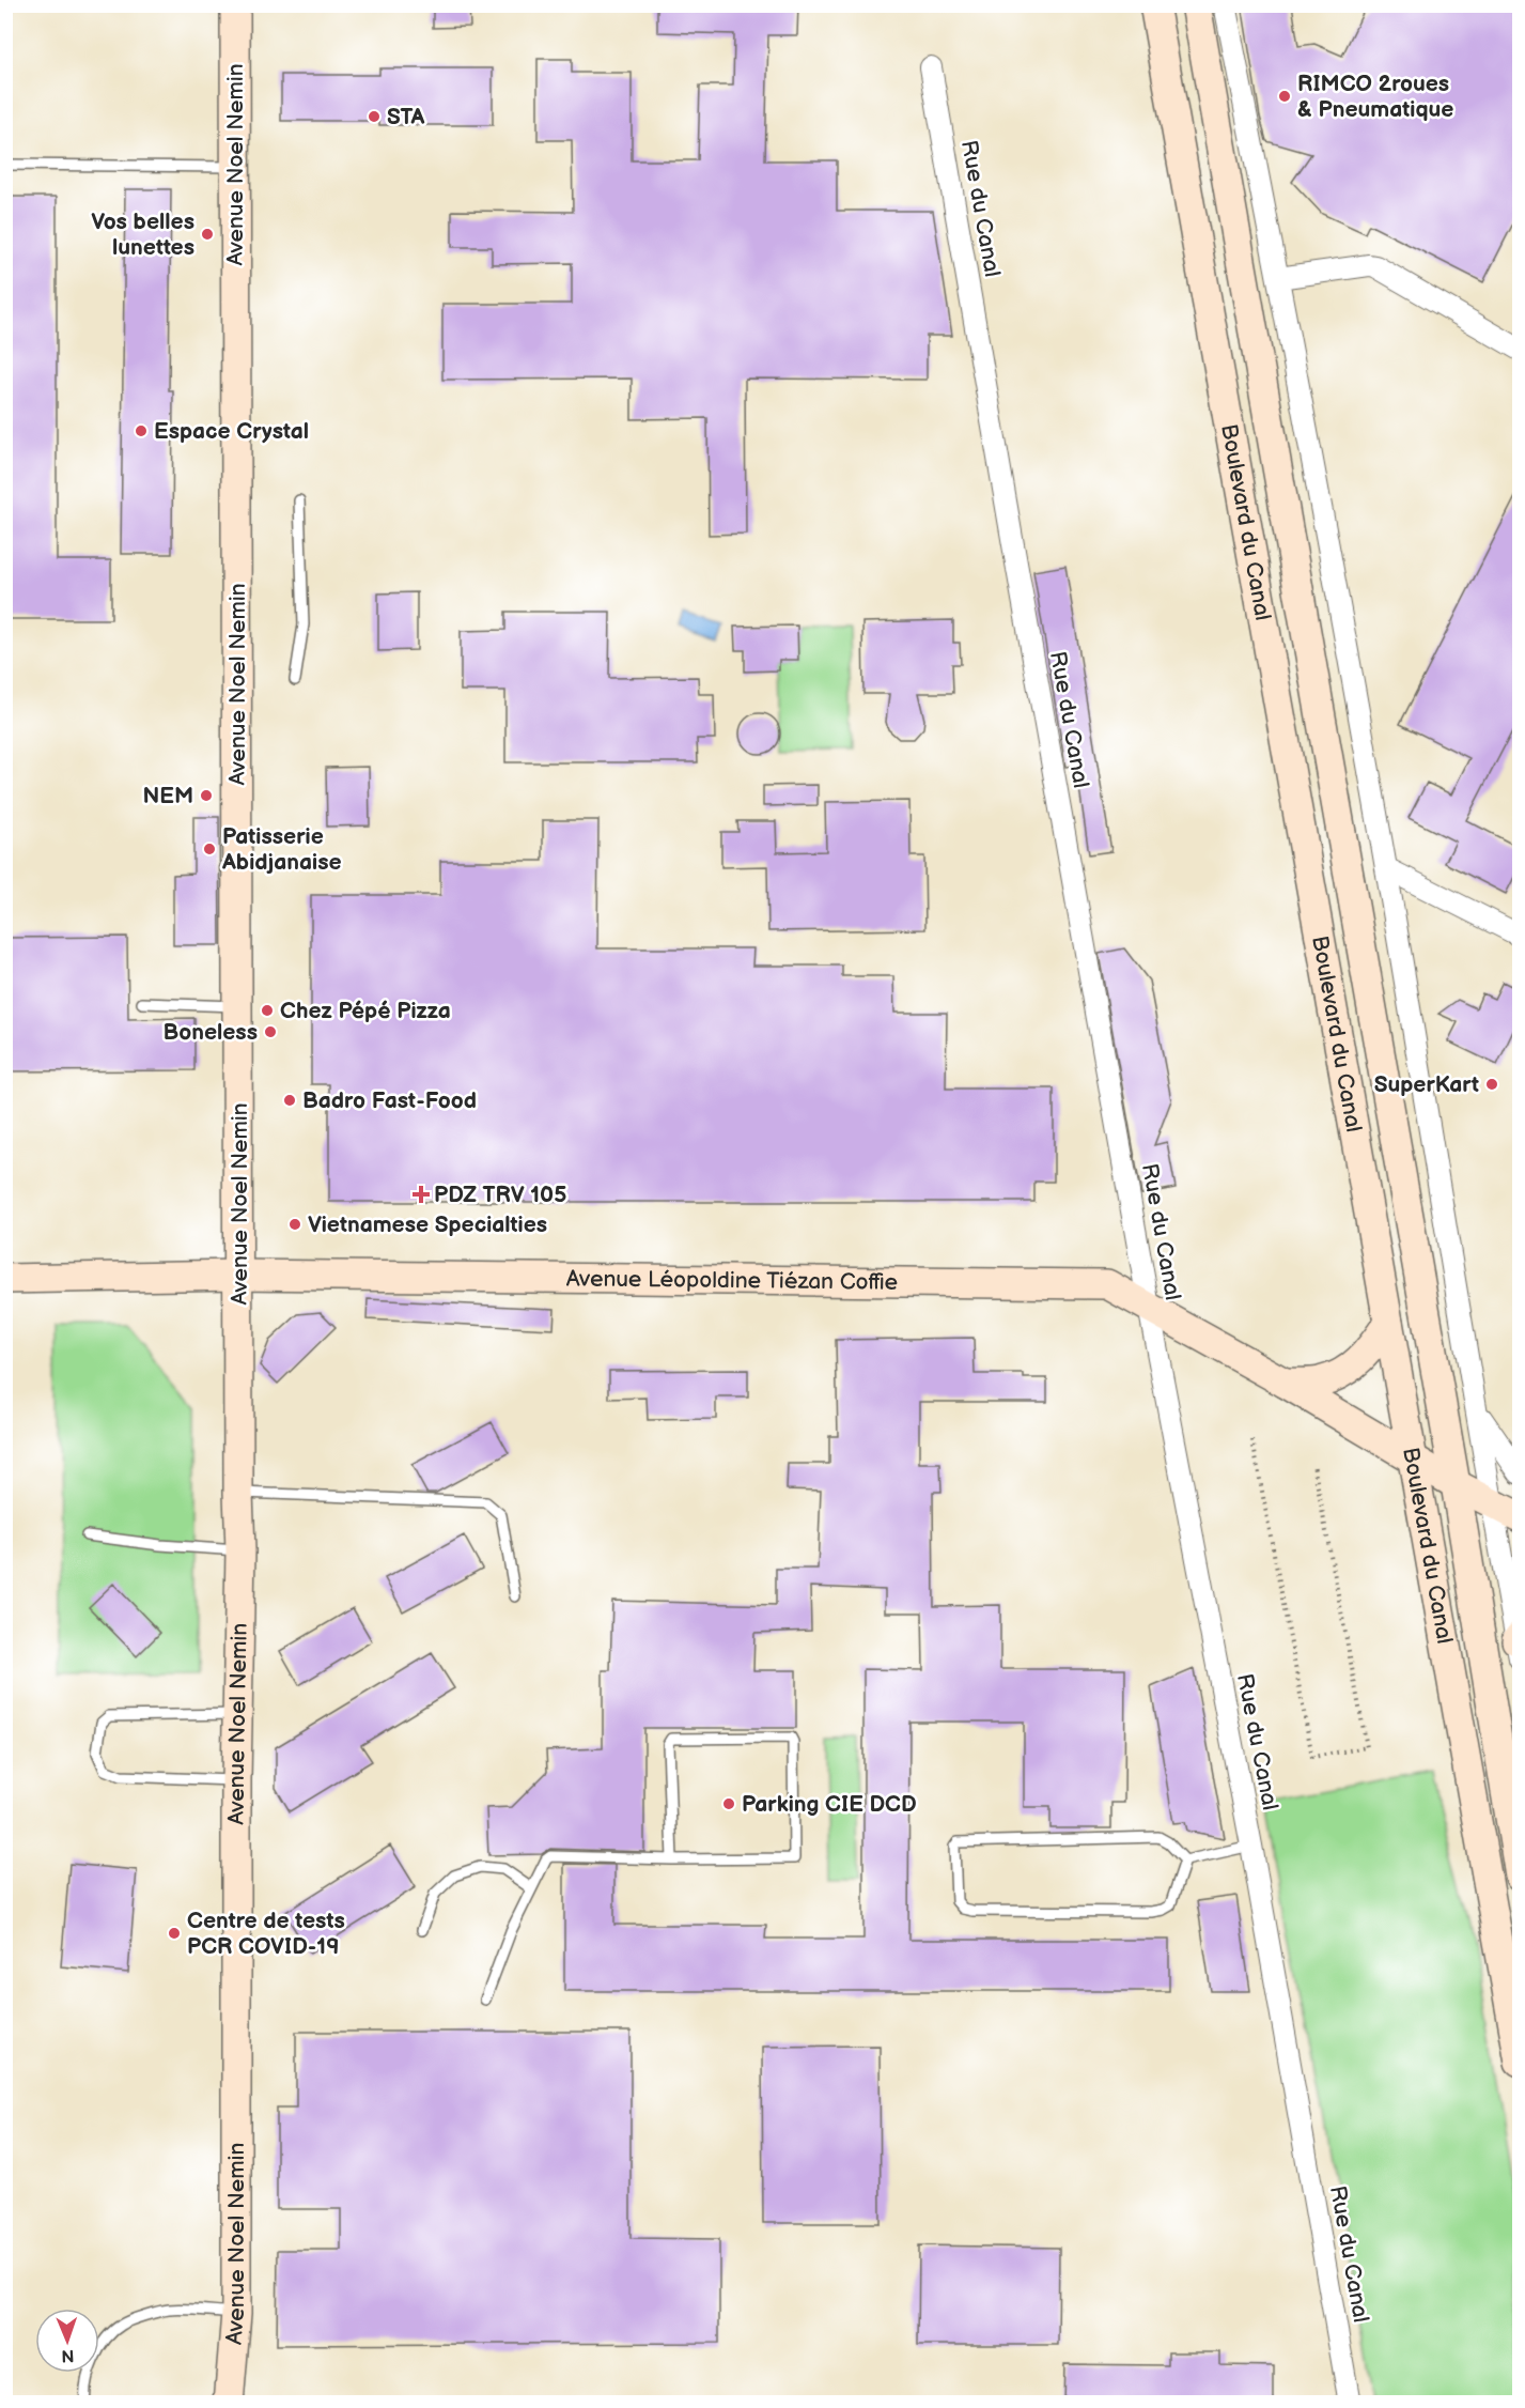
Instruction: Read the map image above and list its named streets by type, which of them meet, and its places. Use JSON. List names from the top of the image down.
{
  "streets": {
    "main road": ["Avenue Noel Nemin", "Boulevard du Canal", "Avenue Léopoldine Tiézan Coffie"],
    "street": ["Rue du Canal"]
  },
  "crossings": [
    ["Avenue Noel Nemin", "Avenue Léopoldine Tiézan Coffie"],
    ["Rue du Canal", "Avenue Léopoldine Tiézan Coffie"],
    ["Boulevard du Canal", "Avenue Léopoldine Tiézan Coffie"]
  ],
  "places": {
    "other": [
      "RIMCO 2roues & Pneumatique",
      "STA",
      "Vos belles lunettes",
      "Espace Crystal",
      "NEM",
      "Patisserie Abidjanaise",
      "Chez Pépé Pizza",
      "Boneless",
      "SuperKart",
      "Badro Fast-Food",
      "Vietnamese Specialties",
      "Parking CIE DCD",
      "Centre de tests PCR COVID-19"
    ],
    "health": ["PDZ TRV 105"]
  },
  "north": "bottom"
}
